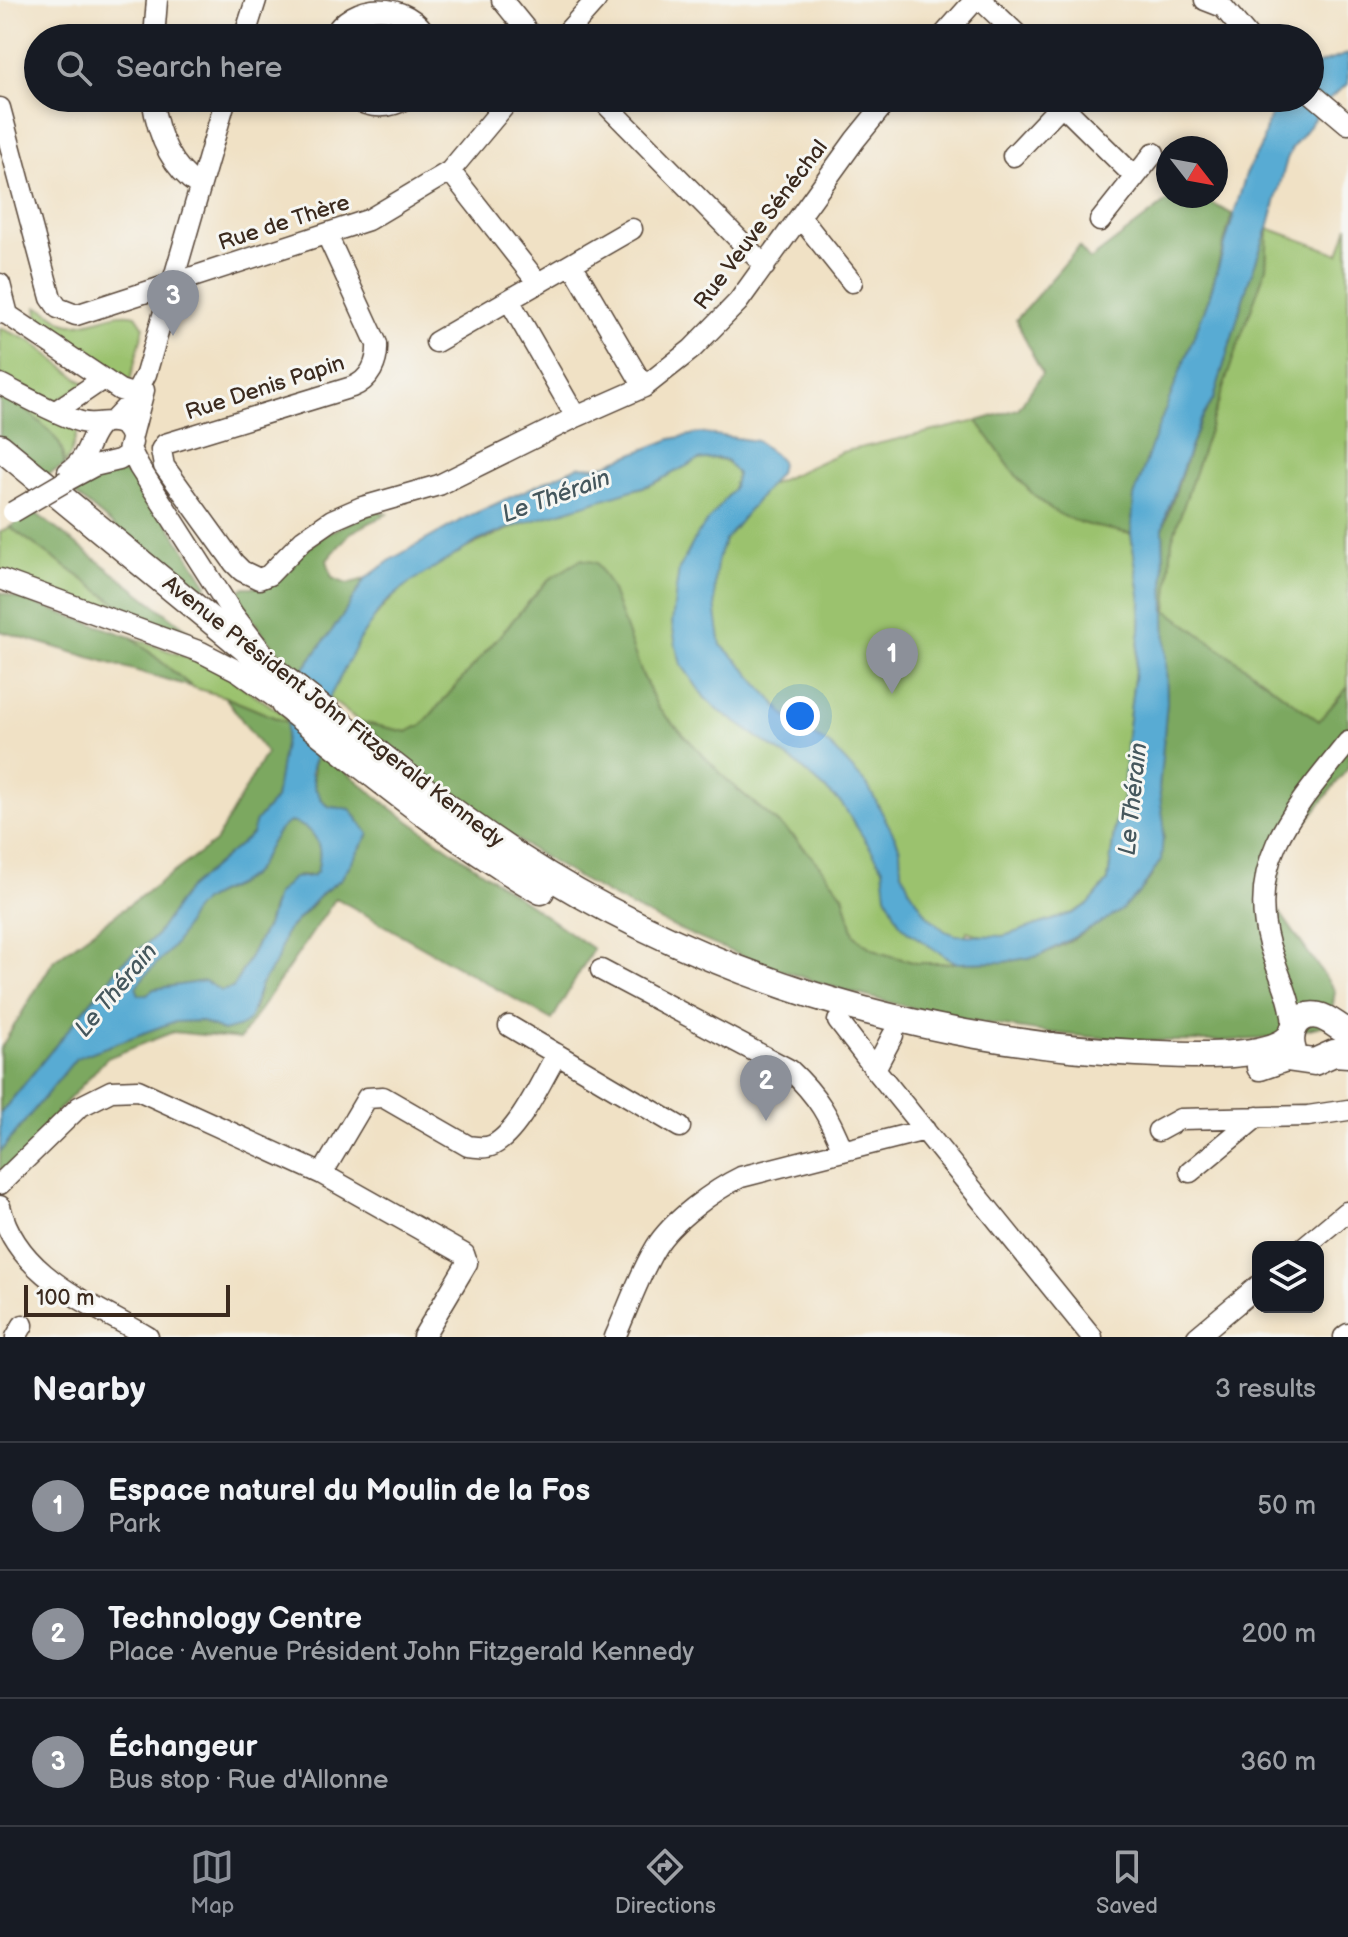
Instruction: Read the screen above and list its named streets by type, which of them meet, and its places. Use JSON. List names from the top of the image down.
{
  "streets": {
    "main road": ["Avenue Président John Fitzgerald Kennedy"],
    "street": ["Rue de Thère", "Rue Veuve Sénéchal", "Rue Denis Papin"]
  },
  "crossings": [
    ["Rue de Thère", "Rue Denis Papin"],
    ["Rue Veuve Sénéchal", "Rue Denis Papin"]
  ],
  "water": ["Le Thérain"],
  "scale_bar": "100 m",
  "north": "bottom right",
  "page": {
    "search": "Search here",
    "pins": ["3", "1", "2"],
    "scale": "100 m",
    "heading": ["Nearby", "3 results"],
    "list": [
      {
        "mark": "1",
        "name": "Espace naturel du Moulin de la Fos",
        "note": "Park",
        "value": "50 m"
      },
      {
        "mark": "2",
        "name": "Technology Centre",
        "note": "Place · Avenue Président John Fitzgerald Kennedy",
        "value": "200 m"
      },
      {
        "mark": "3",
        "name": "Échangeur",
        "note": "Bus stop · Rue d'Allonne",
        "value": "360 m"
      }
    ],
    "nav": ["Map", "Directions", "Saved"]
  }
}
